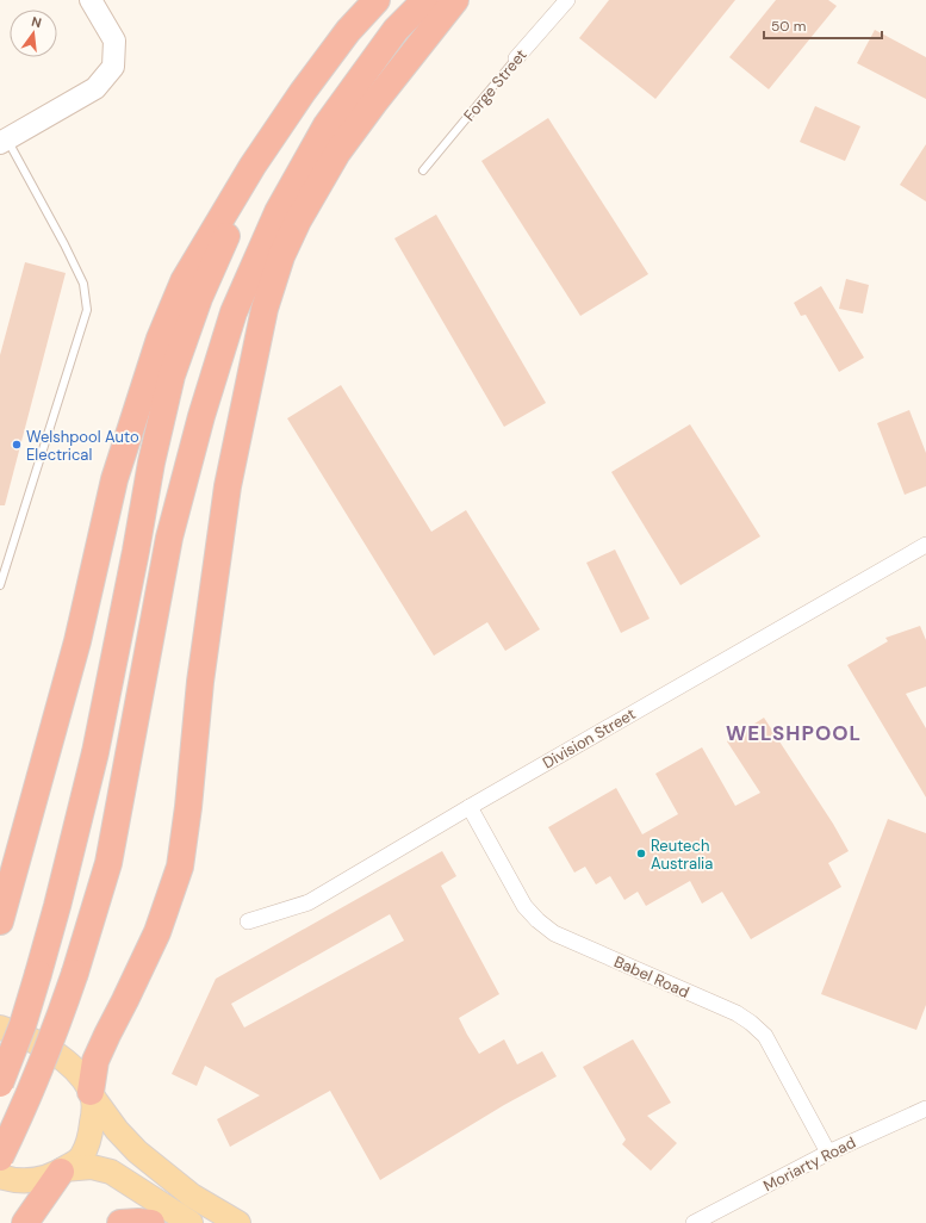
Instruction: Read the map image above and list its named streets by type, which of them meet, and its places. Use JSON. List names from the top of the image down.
{
  "streets": {
    "street": [
      "Forge Street",
      "Division Street",
      "Babel Road",
      "Moriarty Road"
    ]
  },
  "crossings": [
    ["Division Street", "Babel Road"],
    ["Babel Road", "Moriarty Road"]
  ],
  "districts": ["WELSHPOOL"],
  "places": ["Welshpool Auto Electrical", "Reutech Australia"],
  "scale_bar": "50 m",
  "north": "top"
}
